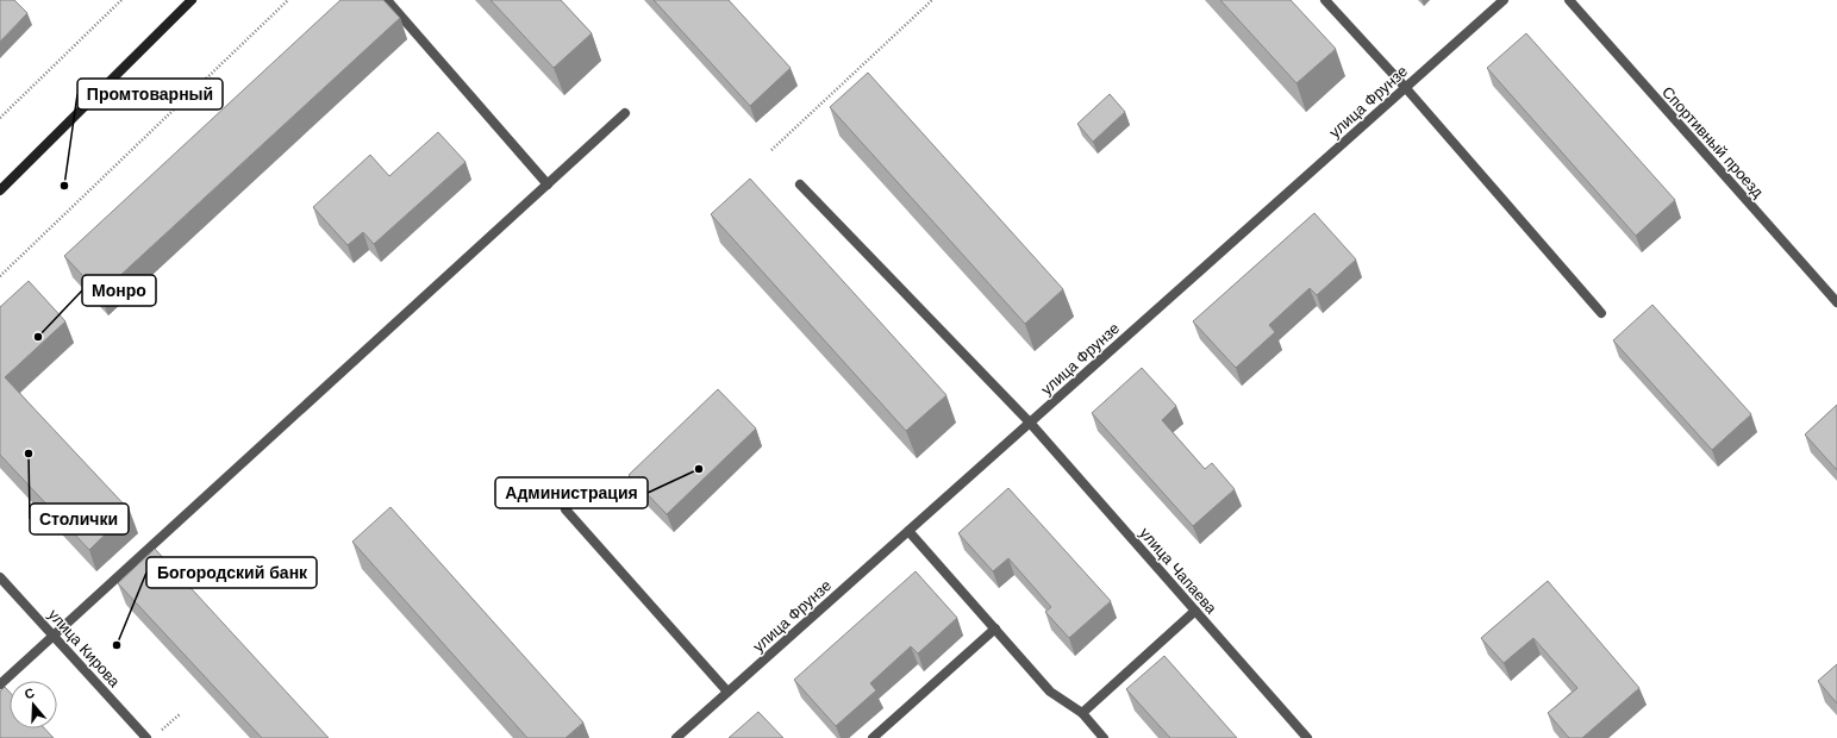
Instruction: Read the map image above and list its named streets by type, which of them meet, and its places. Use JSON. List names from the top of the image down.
{
  "streets": {
    "street": [
      "улица Фрунзе",
      "Спортивный проезд",
      "улица Чапаева",
      "улица Кирова"
    ]
  },
  "crossings": [
    ["улица Фрунзе", "улица Чапаева"]
  ],
  "places": [
    "Промтоварный",
    "Монро",
    "Столички",
    "Администрация",
    "Богородский банк"
  ],
  "north": "top"
}
